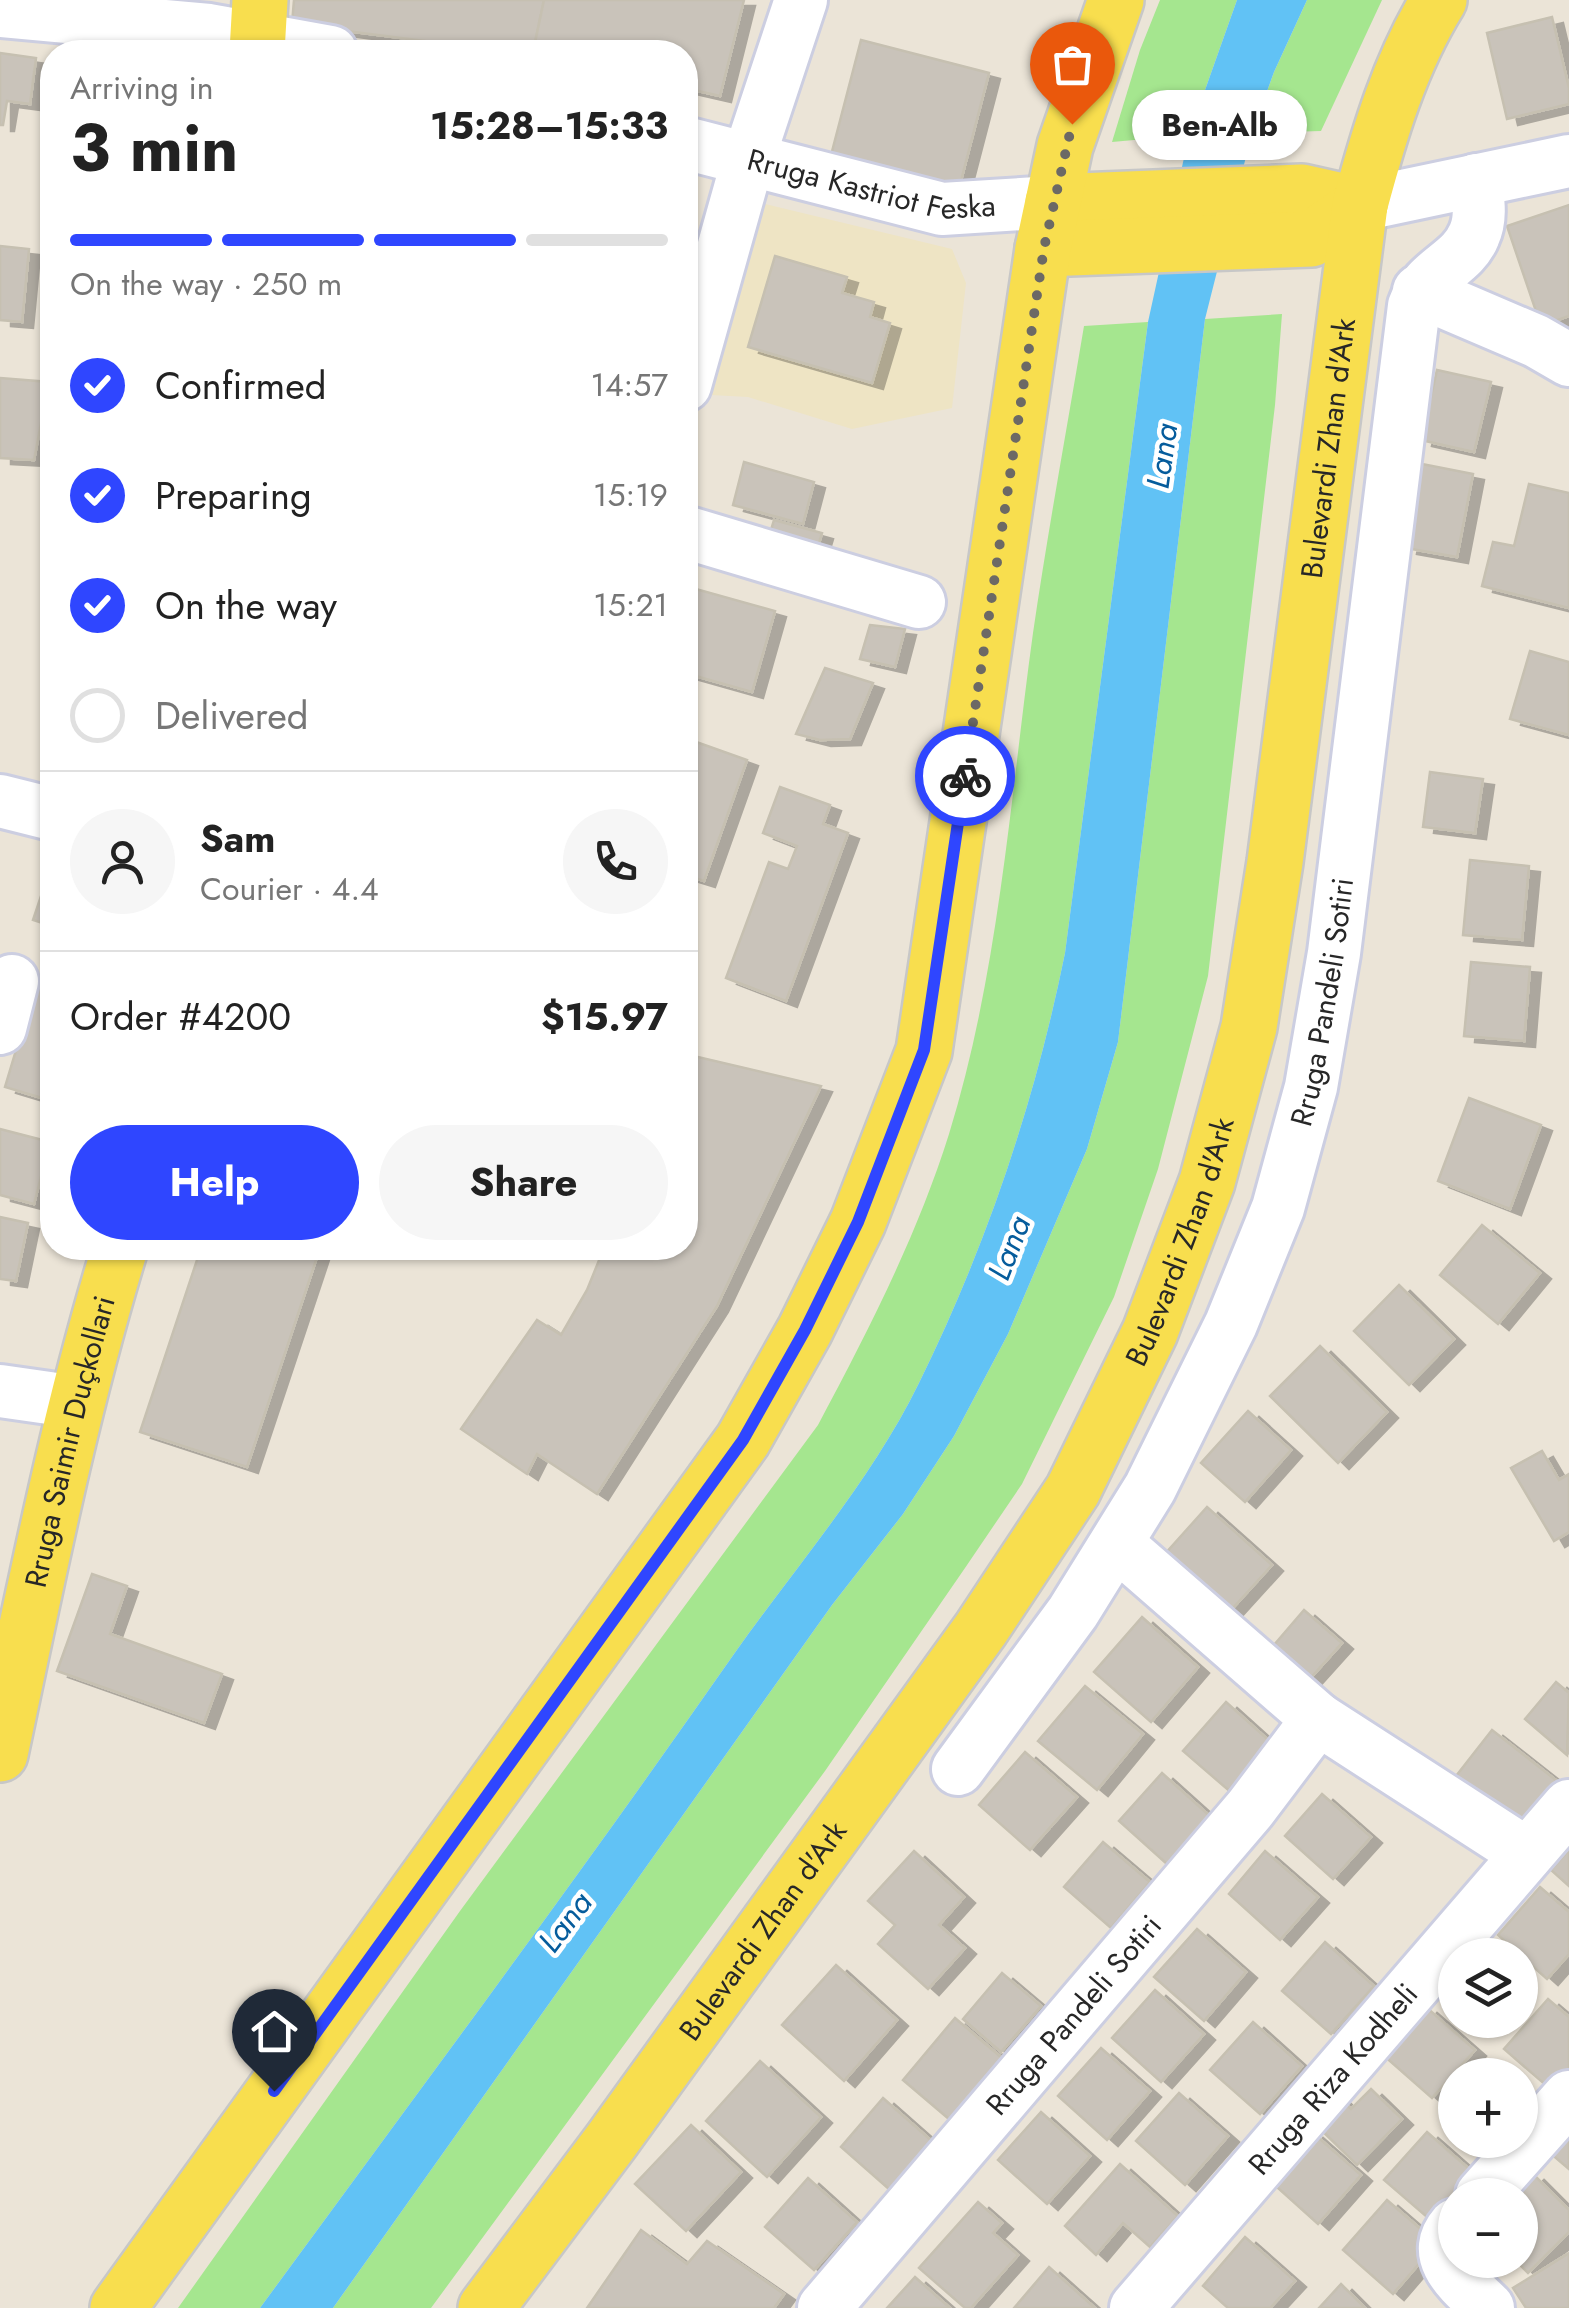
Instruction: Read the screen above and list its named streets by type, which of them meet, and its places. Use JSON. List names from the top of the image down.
{
  "streets": {
    "main road": ["Rruga Kastriot Feska", "Bulevardi Zhan d'Ark", "Rruga Saimir Duçkollari"],
    "street": ["Rruga Pandeli Sotiri", "Rruga Riza Kodheli"]
  },
  "crossings": [
    ["Rruga Kastriot Feska", "Bulevardi Zhan d'Ark"]
  ],
  "water": ["Lana"],
  "places": ["Ben-Alb"],
  "page": {
    "heading": ["3 min", "Arriving in", "15:28–15:33"],
    "panel": [
      "Sam",
      "Courier · 4.4",
      "Order #4200",
      "$15.97"
    ],
    "bubble": "Ben-Alb",
    "bar": "On the way · 250 m",
    "list": [
      ["Confirmed", "14:57"],
      ["Preparing", "15:19"],
      ["On the way", "15:21"],
      "Delivered"
    ],
    "buttons": ["Help", "Share"],
    "map_buttons": ["+", "−"]
  }
}
